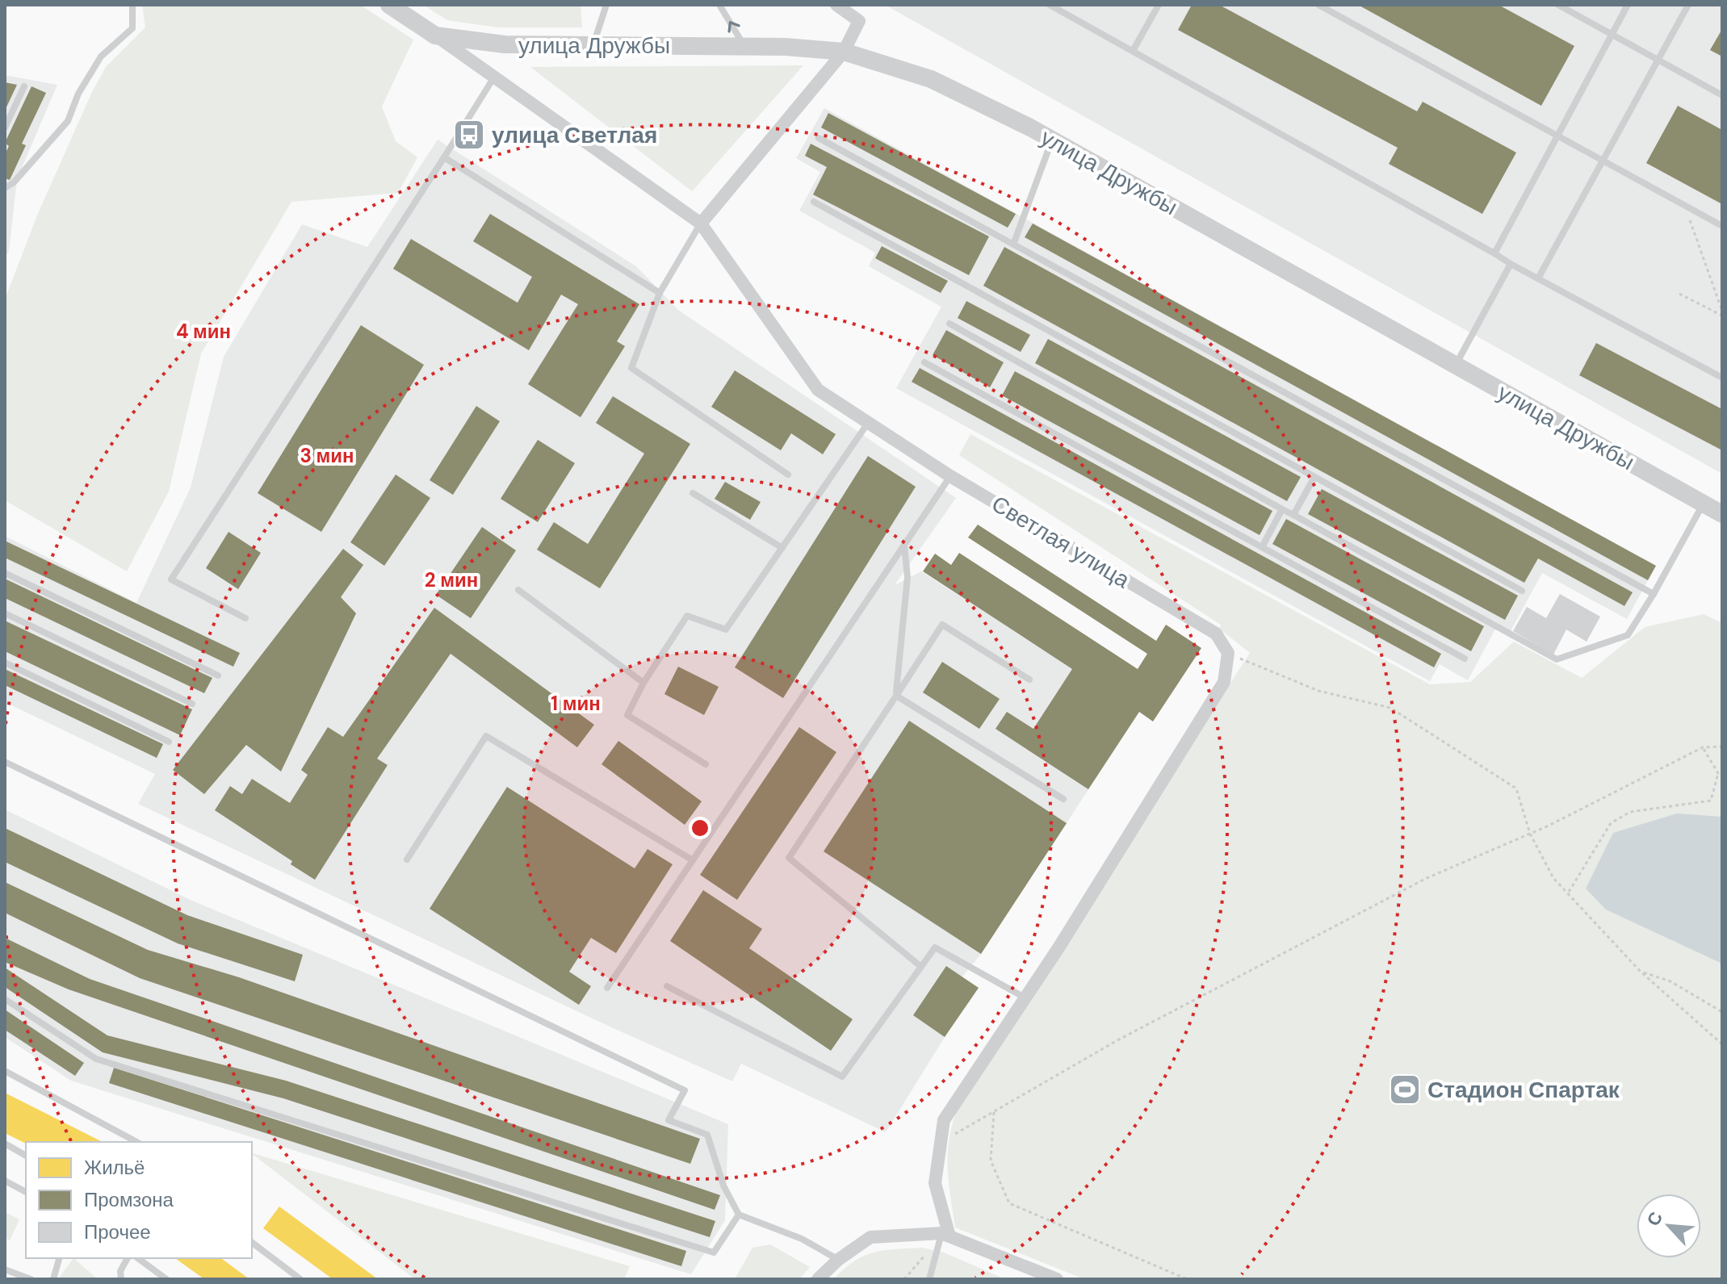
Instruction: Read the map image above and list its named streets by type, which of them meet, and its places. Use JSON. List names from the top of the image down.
{
  "streets": {
    "street": ["улица Дружбы", "Светлая улица"]
  },
  "crossings": [
    ["улица Дружбы", "Светлая улица"]
  ],
  "places": {
    "bus stop": ["улица Светлая"],
    "sports": ["Стадион Спартак"]
  },
  "legend": ["Жильё", "Промзона", "Прочее"],
  "north": "top left",
  "rings": [
    "4 мин",
    "3 мин",
    "2 мин",
    "1 мин"
  ]
}
